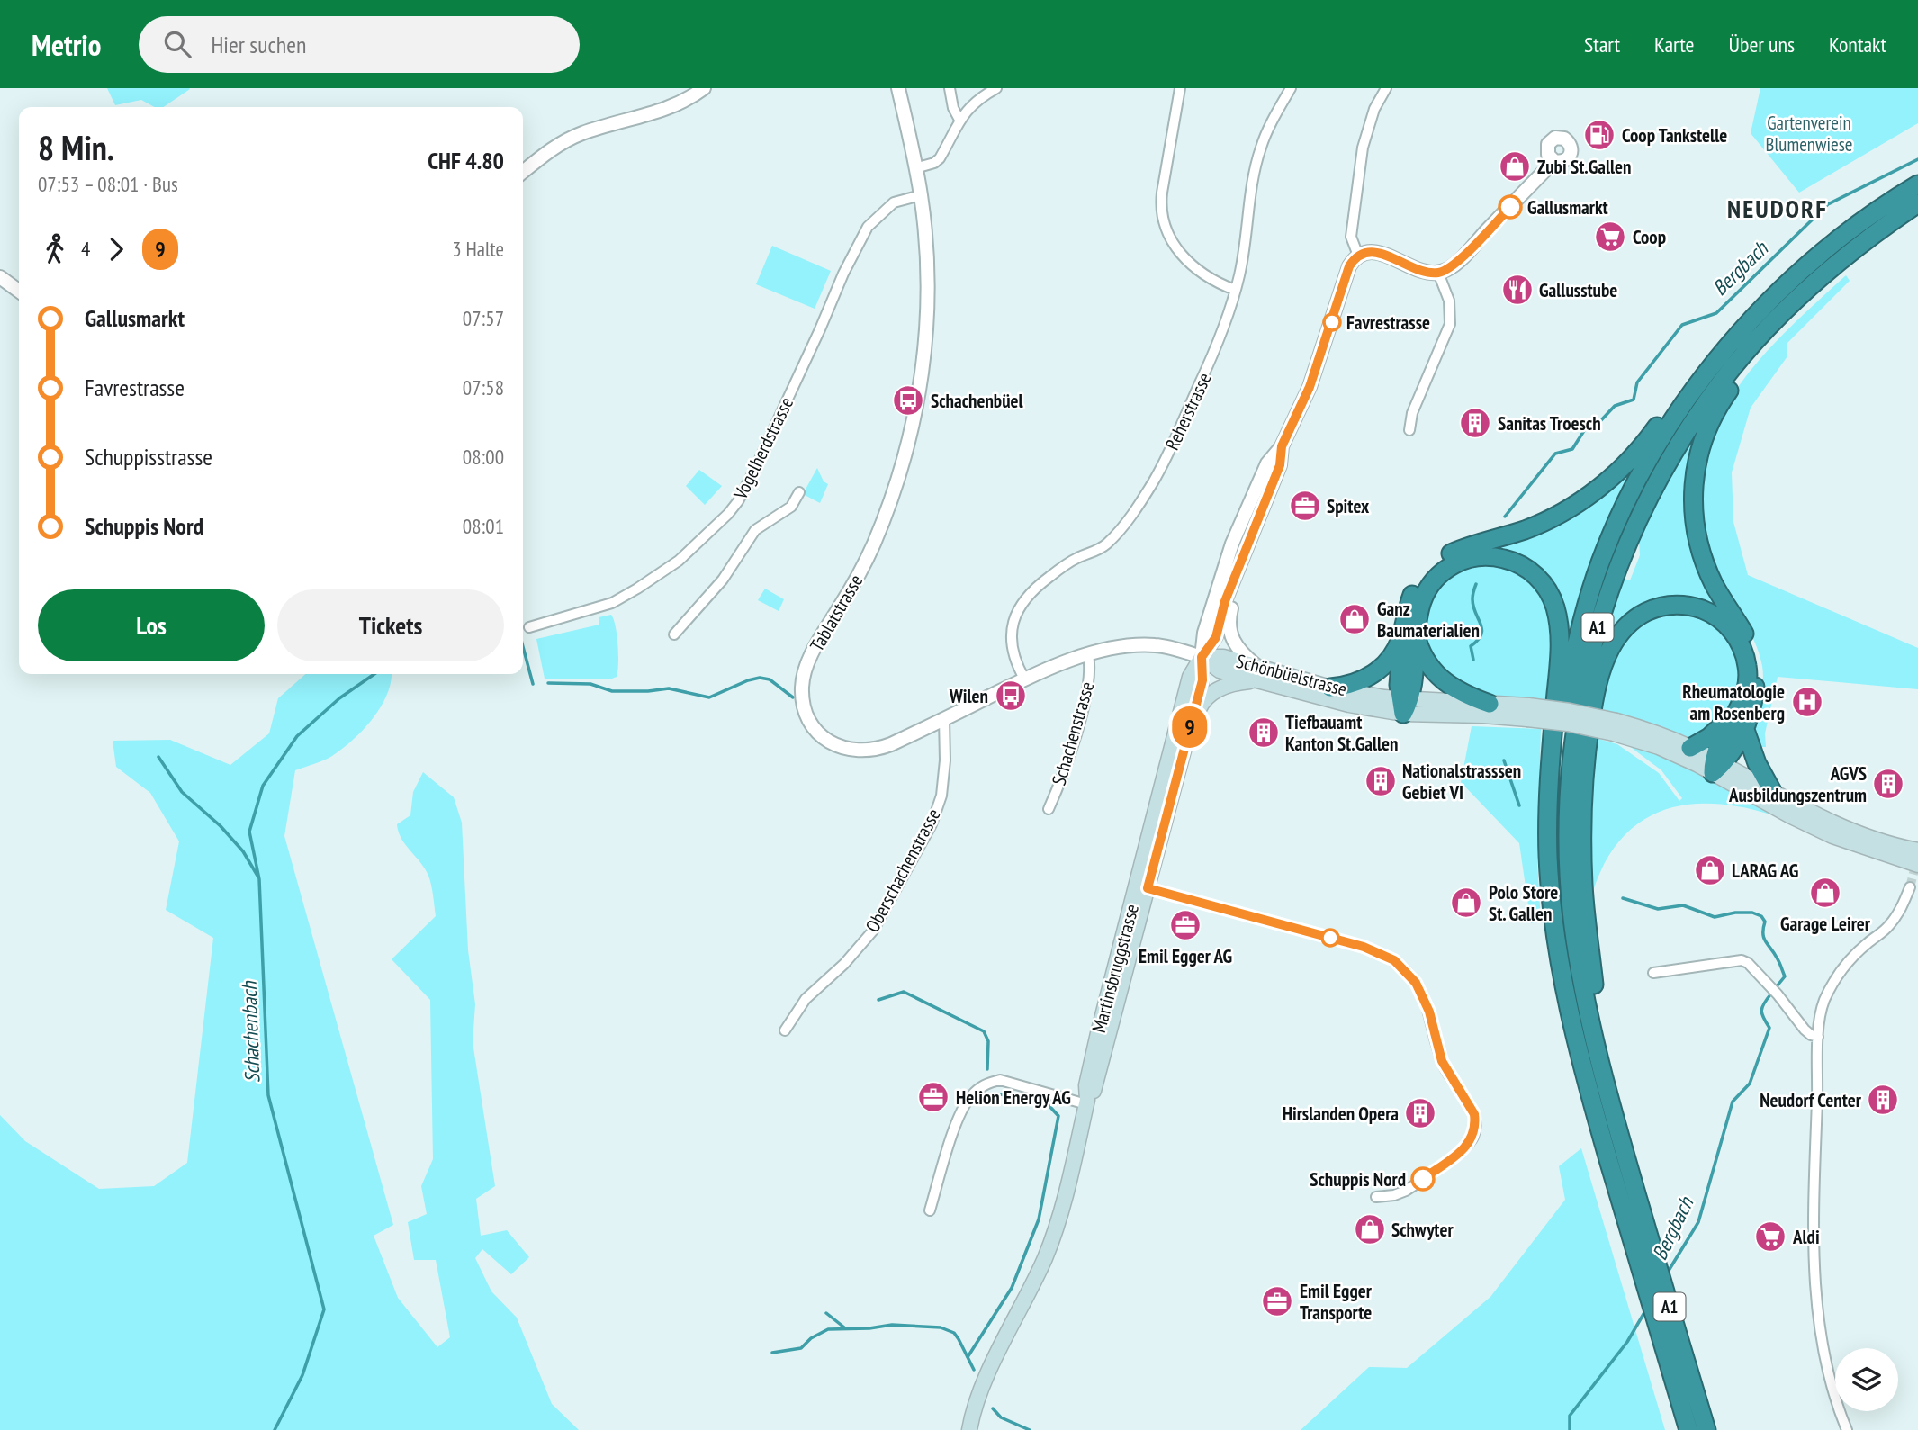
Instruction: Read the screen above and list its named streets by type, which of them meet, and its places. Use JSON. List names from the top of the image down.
{
  "streets": {
    "highway": ["A1"],
    "main road": ["Schönbüelstrasse", "Martinsbruggstrasse"],
    "street": [
      "Reherstrasse",
      "Vogelherdstrasse",
      "Tablatstrasse",
      "Schachenstrasse",
      "Oberschachenstrasse"
    ]
  },
  "crossings": [
    ["Reherstrasse", "Tablatstrasse"],
    ["Vogelherdstrasse", "Tablatstrasse"],
    ["Tablatstrasse", "Schönbüelstrasse"],
    ["Tablatstrasse", "Schachenstrasse"],
    ["Tablatstrasse", "Oberschachenstrasse"],
    ["Tablatstrasse", "Martinsbruggstrasse"],
    ["A1", "Schönbüelstrasse"],
    ["Schönbüelstrasse", "Martinsbruggstrasse"]
  ],
  "districts": ["NEUDORF"],
  "water": ["Bergbach", "Schachenbach"],
  "parks": ["Gartenverein Blumenwiese"],
  "places": {
    "fuel station": ["Coop Tankstelle"],
    "shop": [
      "Zubi St.Gallen",
      "Ganz Baumaterialien",
      "LARAG AG",
      "Garage Leirer",
      "Polo Store St. Gallen",
      "Schwyter"
    ],
    "other": ["Gallusmarkt", "Favrestrasse", "Schuppis Nord"],
    "supermarket": ["Coop", "Aldi"],
    "restaurant": ["Gallusstube"],
    "bus stop": ["Schachenbüel", "Wilen"],
    "building": [
      "Sanitas Troesch",
      "Tiefbauamt Kanton St.Gallen",
      "Nationalstrasssen Gebiet VI",
      "AGVS Ausbildungszentrum",
      "Neudorf Center",
      "Hirslanden Opera"
    ],
    "office": [
      "Spitex",
      "Emil Egger AG",
      "Helion Energy AG",
      "Emil Egger Transporte"
    ],
    "hospital": ["Rheumatologie am Rosenberg"]
  },
  "lines": ["bus line 9"],
  "page": {
    "header": "Metrio",
    "search": "Hier suchen",
    "nav": [
      "Start",
      "Karte",
      "Über uns",
      "Kontakt"
    ],
    "on_map": "9",
    "heading": ["8 Min.", "07:53 – 08:01 · Bus", "CHF 4.80"],
    "legs": ["4", "9", "3 Halte"],
    "list": [
      {
        "name": "Gallusmarkt",
        "value": "07:57"
      },
      {
        "name": "Favrestrasse",
        "value": "07:58"
      },
      {
        "name": "Schuppisstrasse",
        "value": "08:00"
      },
      {
        "name": "Schuppis Nord",
        "value": "08:01"
      }
    ],
    "buttons": ["Los", "Tickets"]
  }
}
